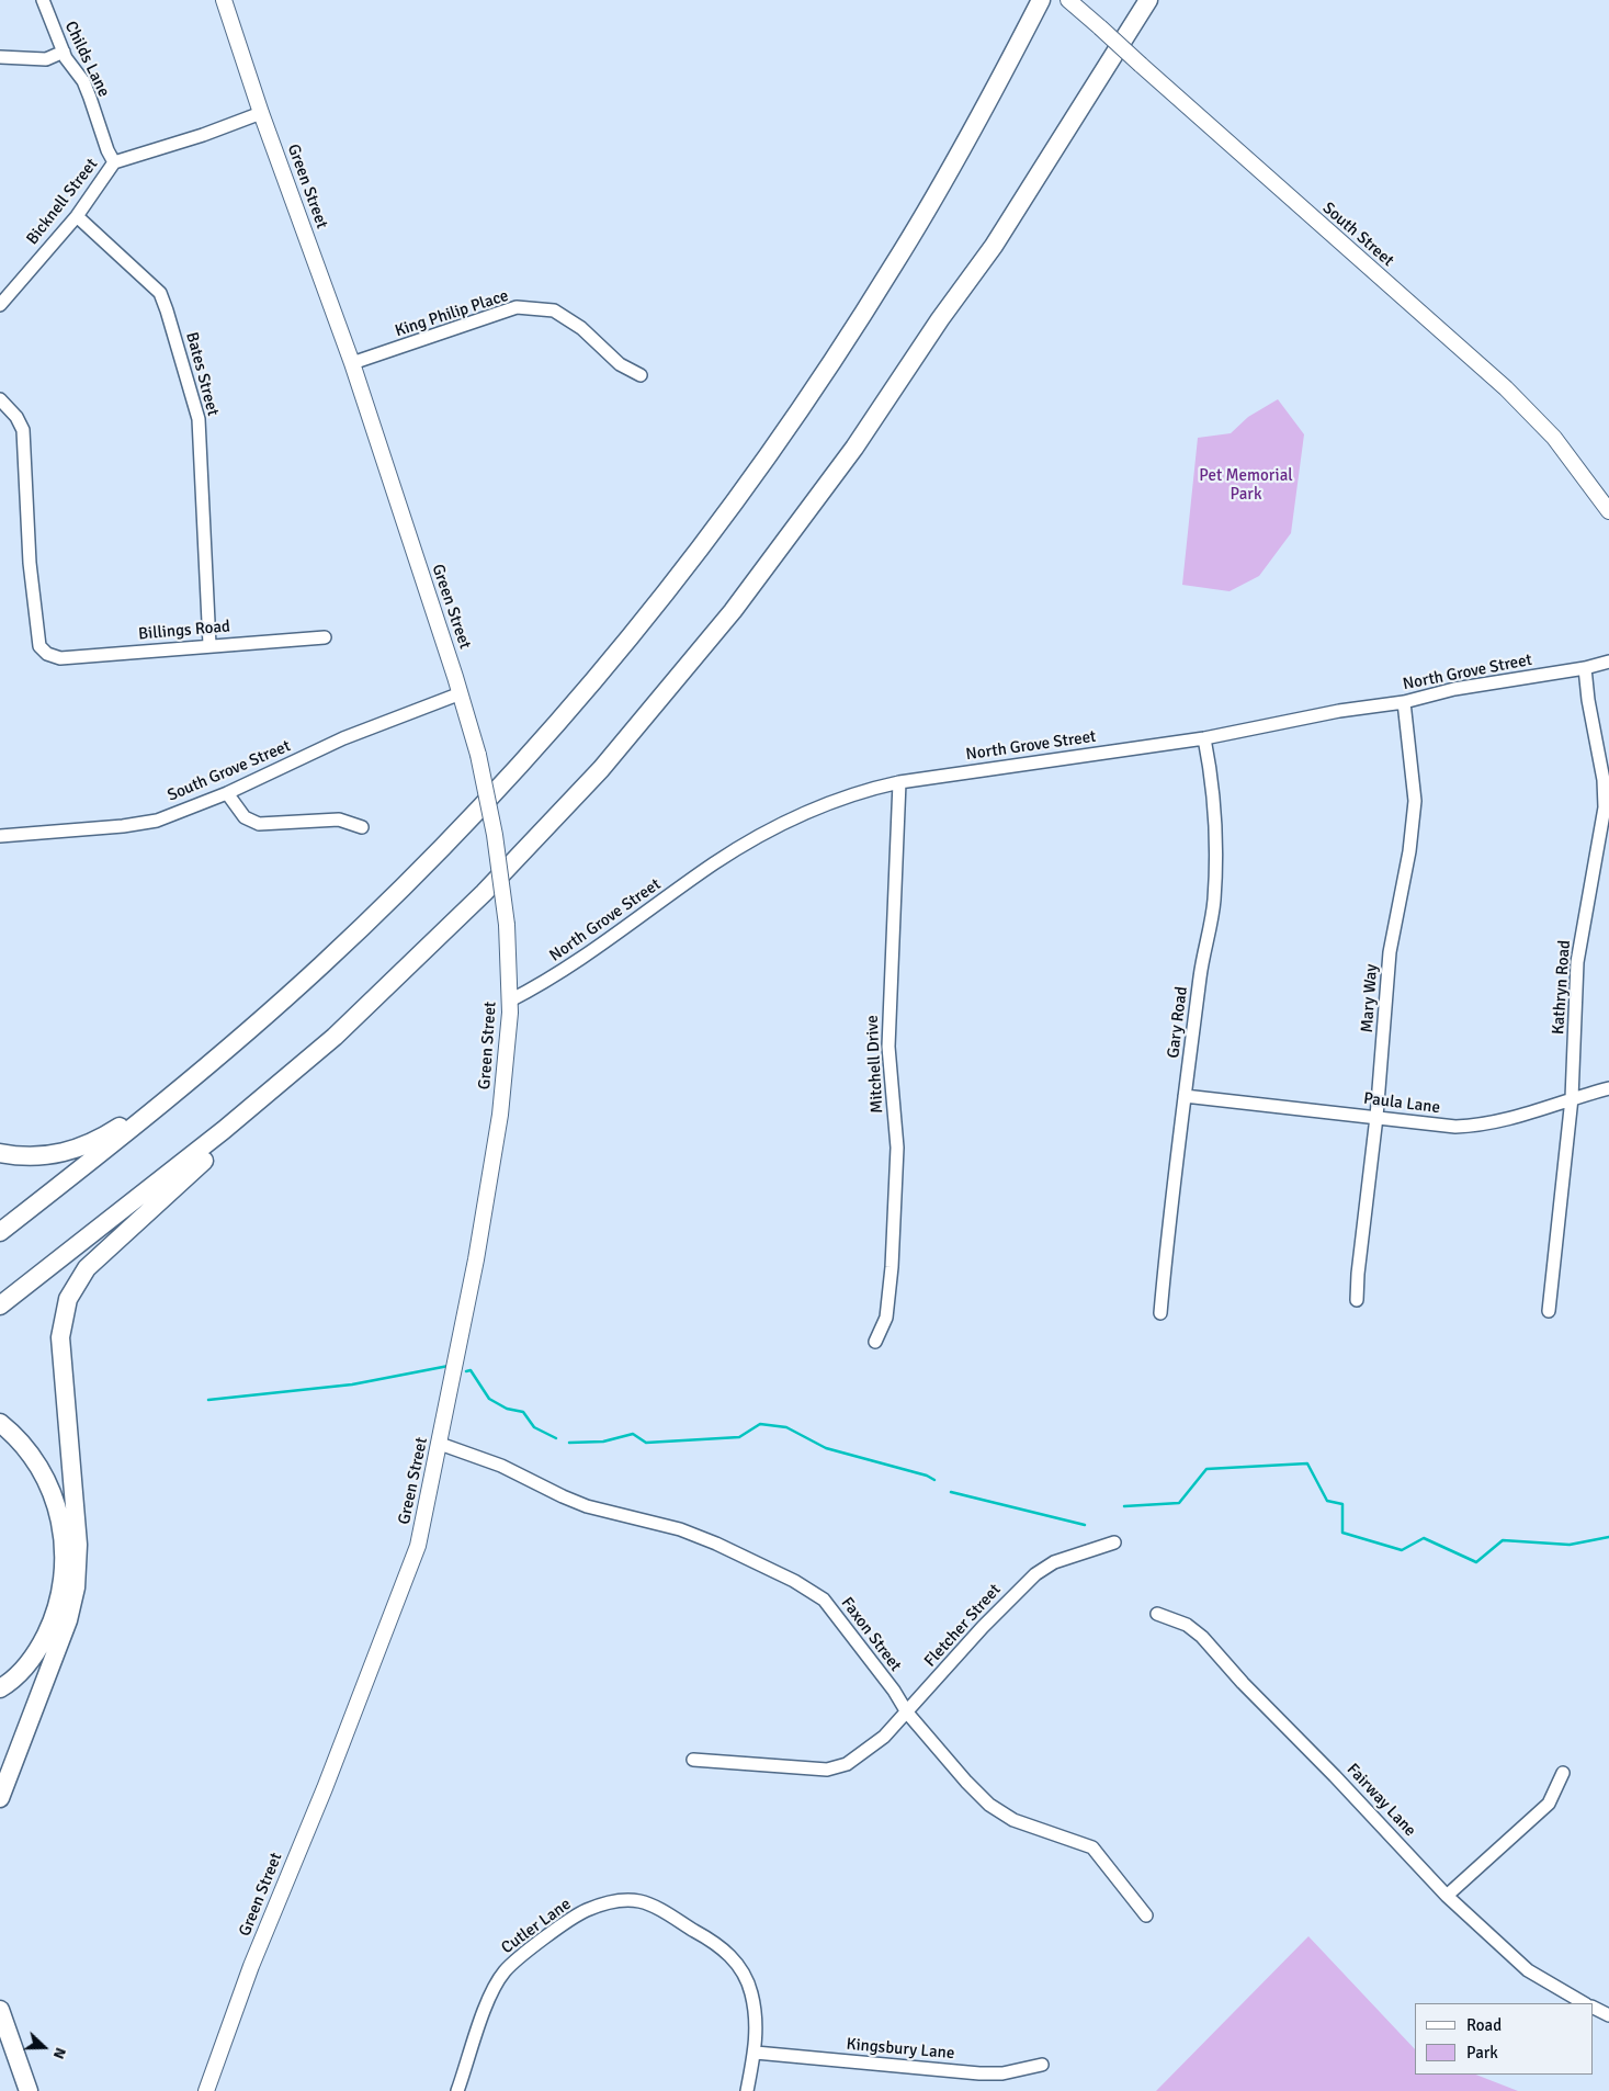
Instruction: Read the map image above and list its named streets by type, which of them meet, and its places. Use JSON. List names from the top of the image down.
{
  "streets": {
    "main road": ["Green Street", "South Street"],
    "street": [
      "Childs Lane",
      "Bicknell Street",
      "King Philip Place",
      "Bates Street",
      "Billings Road",
      "North Grove Street",
      "South Grove Street",
      "Kathryn Road",
      "Mary Way",
      "Gary Road",
      "Mitchell Drive",
      "Paula Lane",
      "Fletcher Street",
      "Faxon Street",
      "Fairway Lane",
      "Cutler Lane",
      "Kingsbury Lane"
    ]
  },
  "crossings": [
    ["Childs Lane", "Bicknell Street"],
    ["Green Street", "Bicknell Street"],
    ["Green Street", "King Philip Place"],
    ["Green Street", "North Grove Street"],
    ["Green Street", "South Grove Street"],
    ["Green Street", "Faxon Street"],
    ["Bicknell Street", "Bates Street"],
    ["Bates Street", "Billings Road"],
    ["North Grove Street", "Kathryn Road"],
    ["North Grove Street", "Mary Way"],
    ["North Grove Street", "Gary Road"],
    ["North Grove Street", "Mitchell Drive"],
    ["Kathryn Road", "Paula Lane"],
    ["Mary Way", "Paula Lane"],
    ["Gary Road", "Paula Lane"],
    ["Fletcher Street", "Faxon Street"],
    ["Cutler Lane", "Kingsbury Lane"]
  ],
  "parks": ["Pet Memorial Park"],
  "legend": ["Road", "Park"],
  "north": "right"
}
